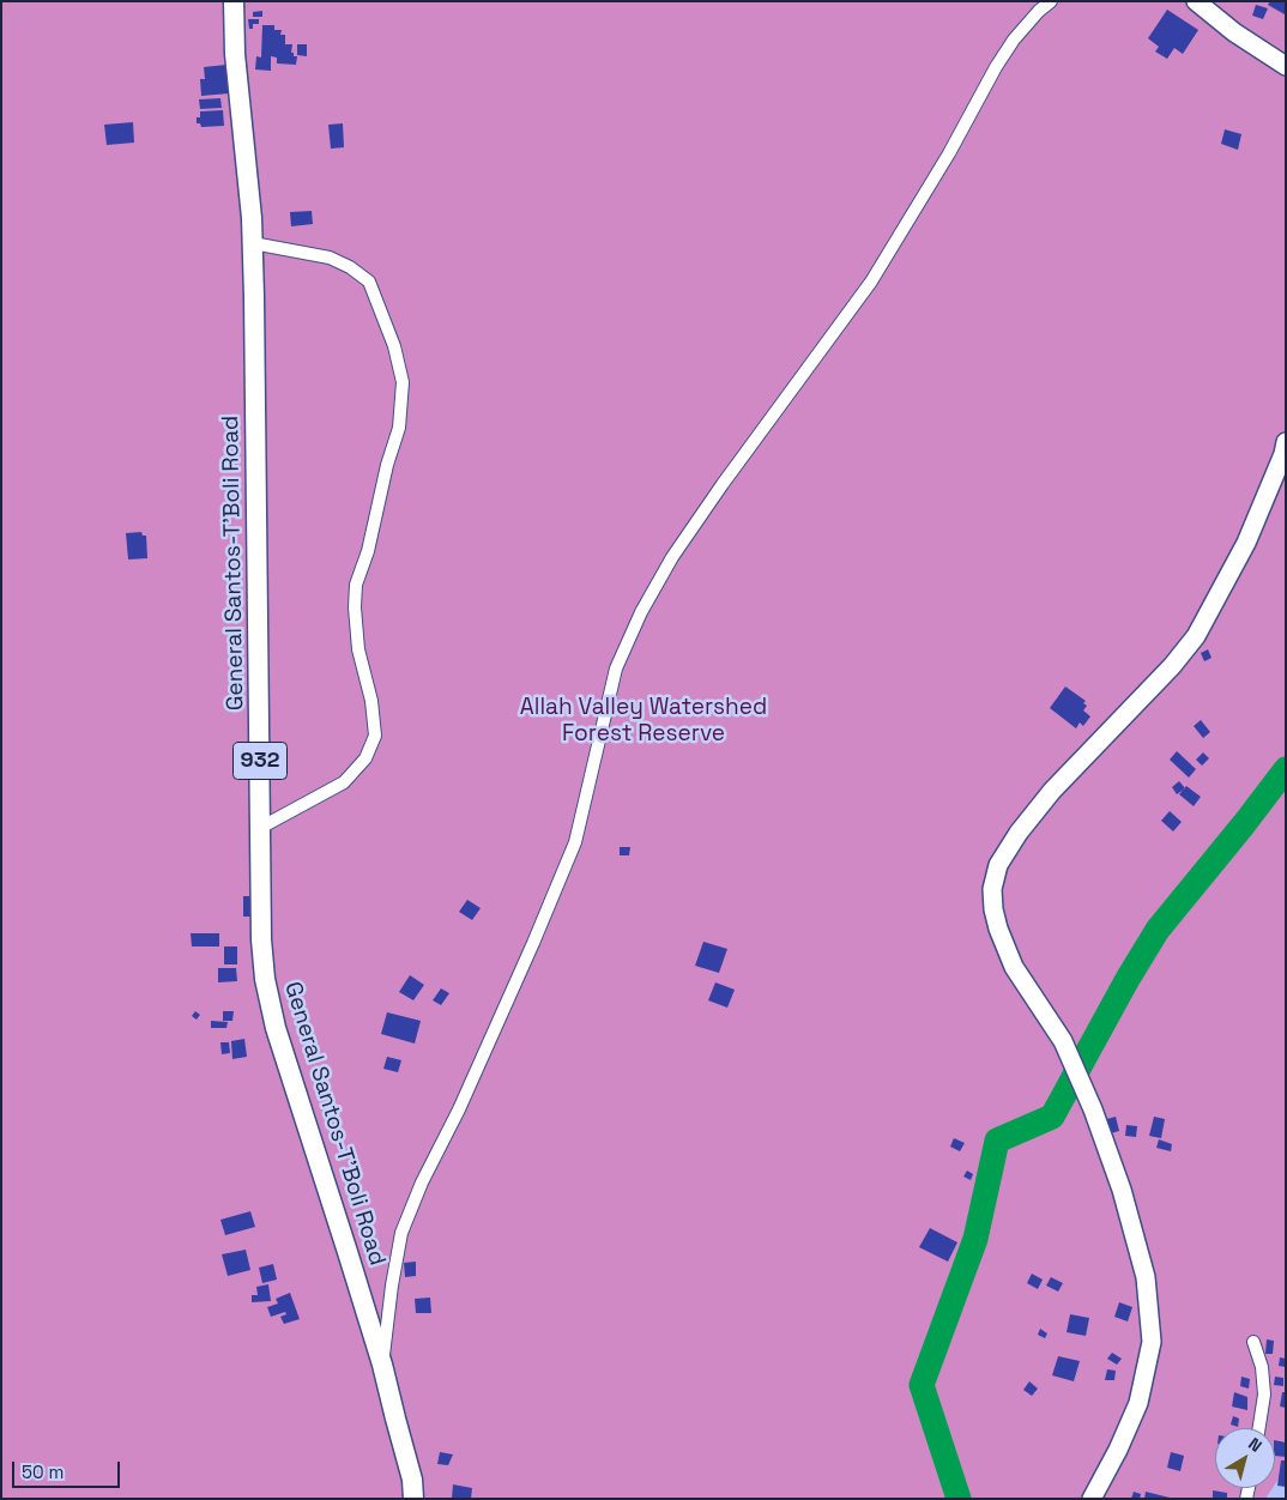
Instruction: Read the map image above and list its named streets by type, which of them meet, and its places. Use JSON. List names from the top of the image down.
{
  "streets": {
    "main road": ["General Santos-T'Boli Road", "932"]
  },
  "parks": ["Allah Valley Watershed Forest Reserve"],
  "scale_bar": "50 m",
  "north": "top right"
}
